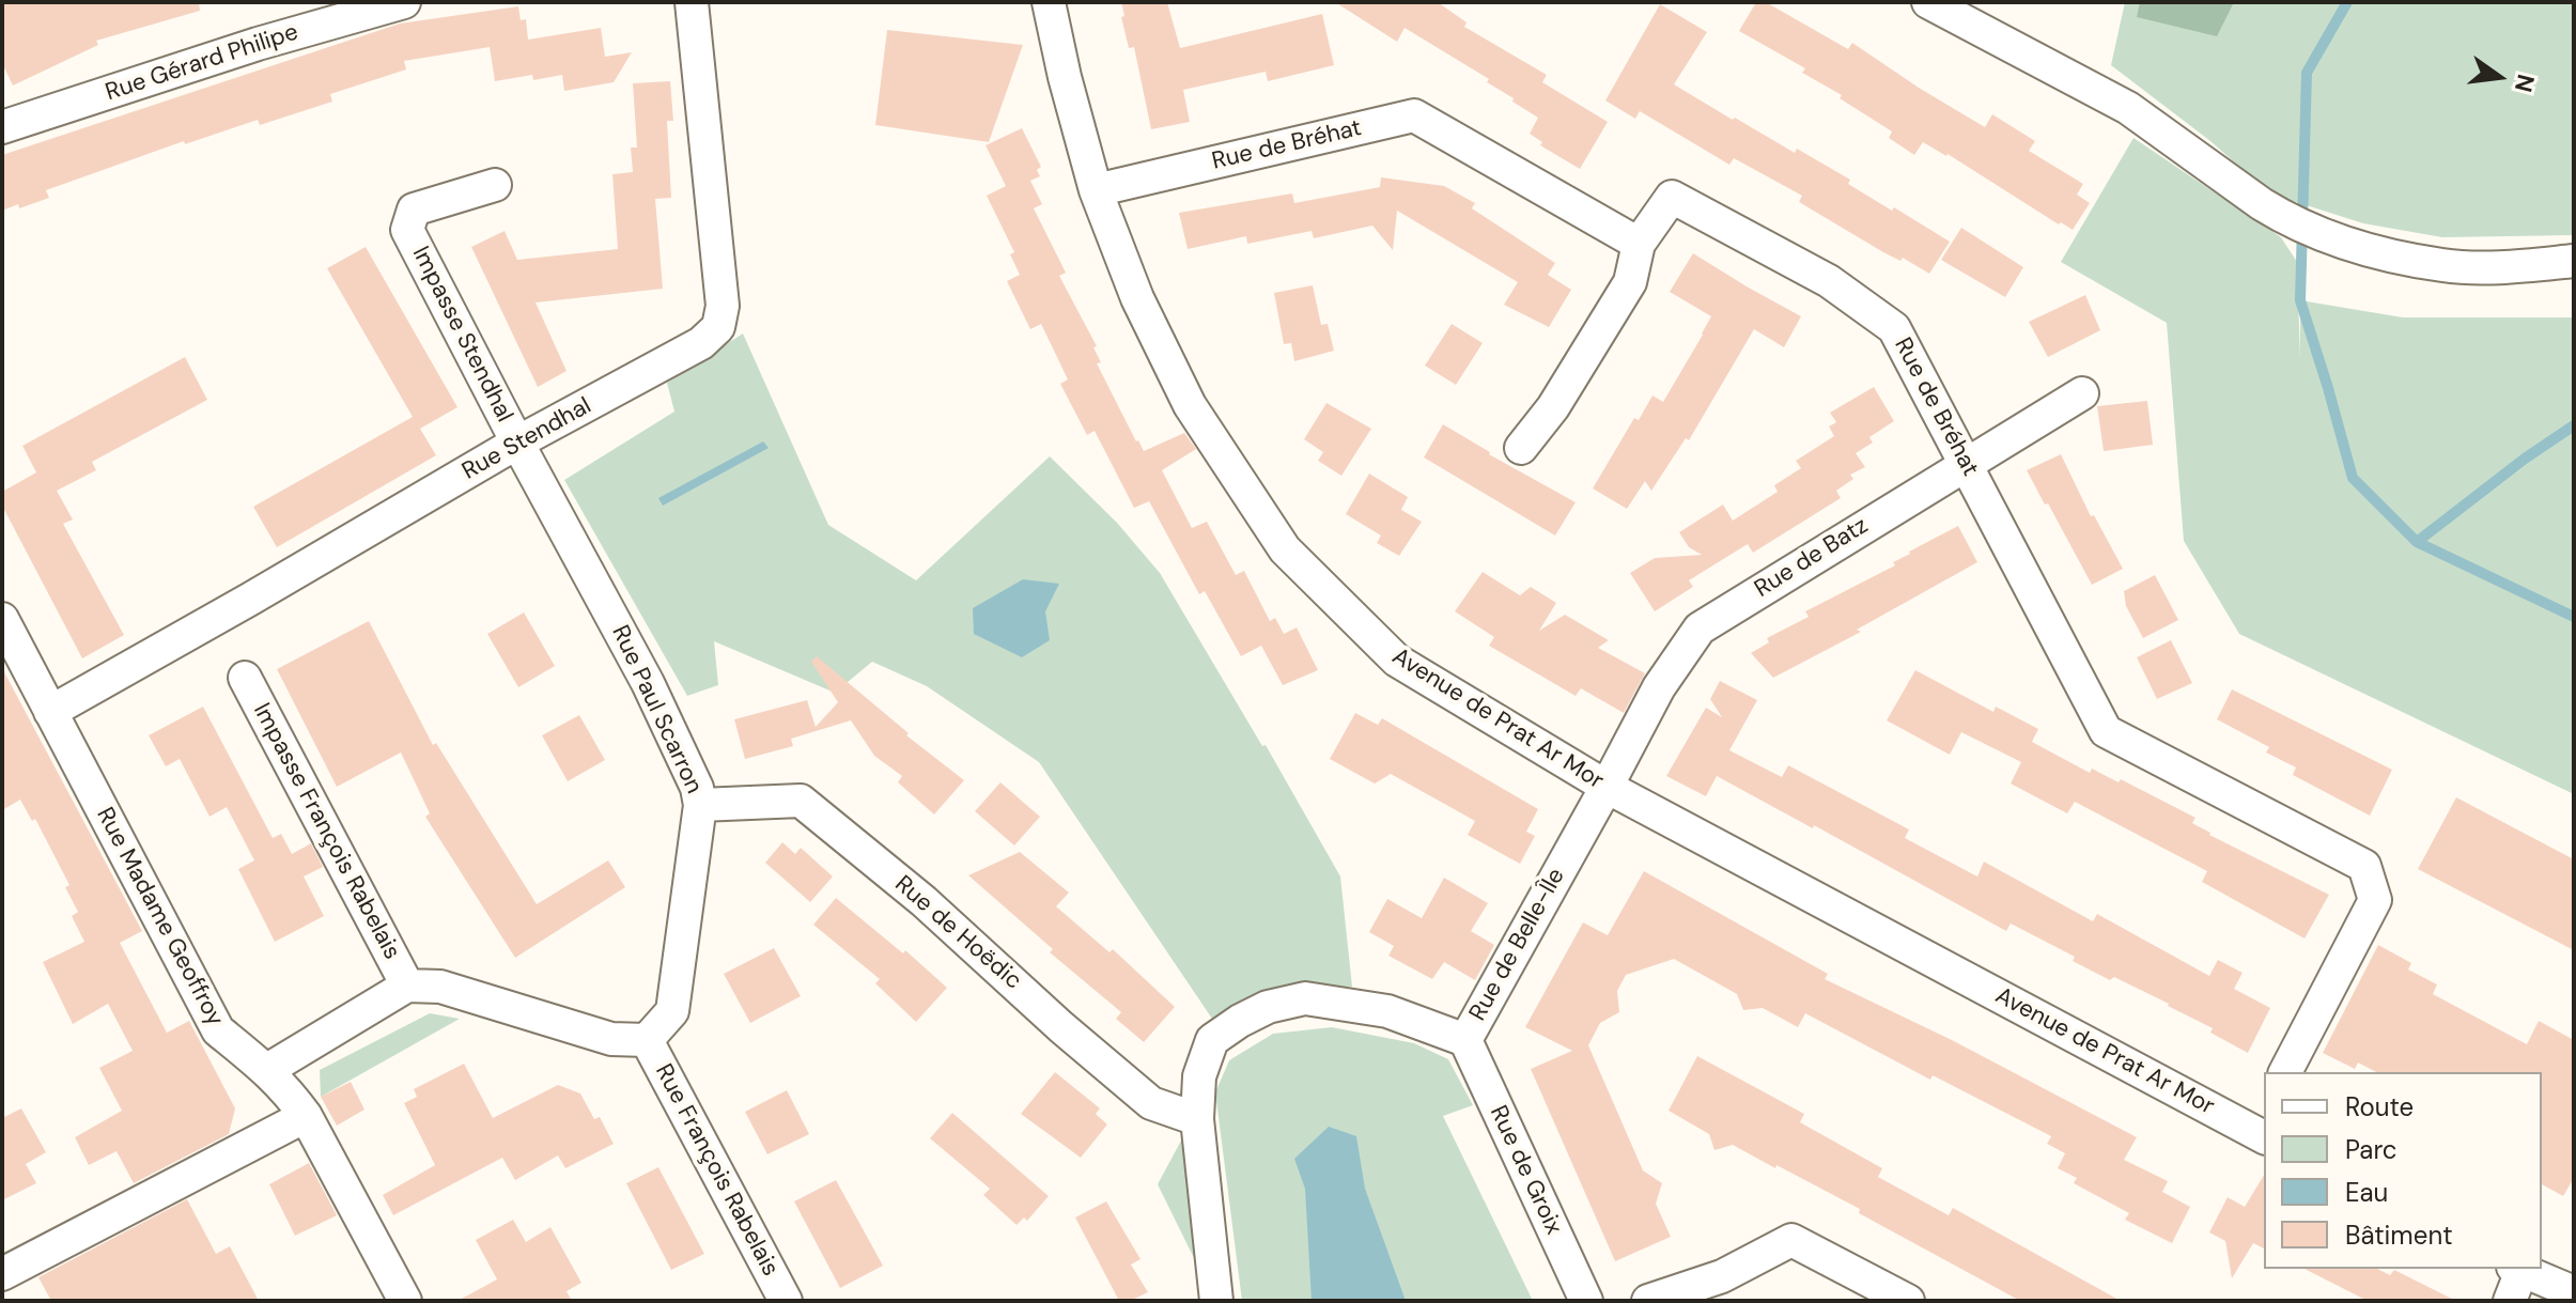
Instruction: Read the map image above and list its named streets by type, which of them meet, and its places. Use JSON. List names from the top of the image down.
{
  "streets": {
    "street": [
      "Rue Gérard Philipe",
      "Rue de Bréhat",
      "Impasse Stendhal",
      "Rue Stendhal",
      "Rue de Batz",
      "Rue Paul Scarron",
      "Avenue de Prat Ar Mor",
      "Impasse François Rabelais",
      "Rue Madame Geoffroy",
      "Rue de Hoëdic",
      "Rue de Belle-Île",
      "Rue François Rabelais",
      "Rue de Groix"
    ]
  },
  "crossings": [
    ["Rue de Bréhat", "Rue de Batz"],
    ["Rue de Bréhat", "Avenue de Prat Ar Mor"],
    ["Impasse Stendhal", "Rue Stendhal"],
    ["Impasse Stendhal", "Rue Paul Scarron"],
    ["Rue Stendhal", "Rue Paul Scarron"],
    ["Rue Stendhal", "Rue Madame Geoffroy"],
    ["Rue de Batz", "Avenue de Prat Ar Mor"],
    ["Rue de Batz", "Rue de Belle-Île"],
    ["Rue Paul Scarron", "Rue de Hoëdic"],
    ["Rue Paul Scarron", "Rue François Rabelais"],
    ["Avenue de Prat Ar Mor", "Rue de Belle-Île"],
    ["Impasse François Rabelais", "Rue François Rabelais"],
    ["Rue de Hoëdic", "Rue de Belle-Île"],
    ["Rue de Belle-Île", "Rue de Groix"]
  ],
  "legend": [
    "Route",
    "Parc",
    "Eau",
    "Bâtiment"
  ],
  "north": "right"
}
